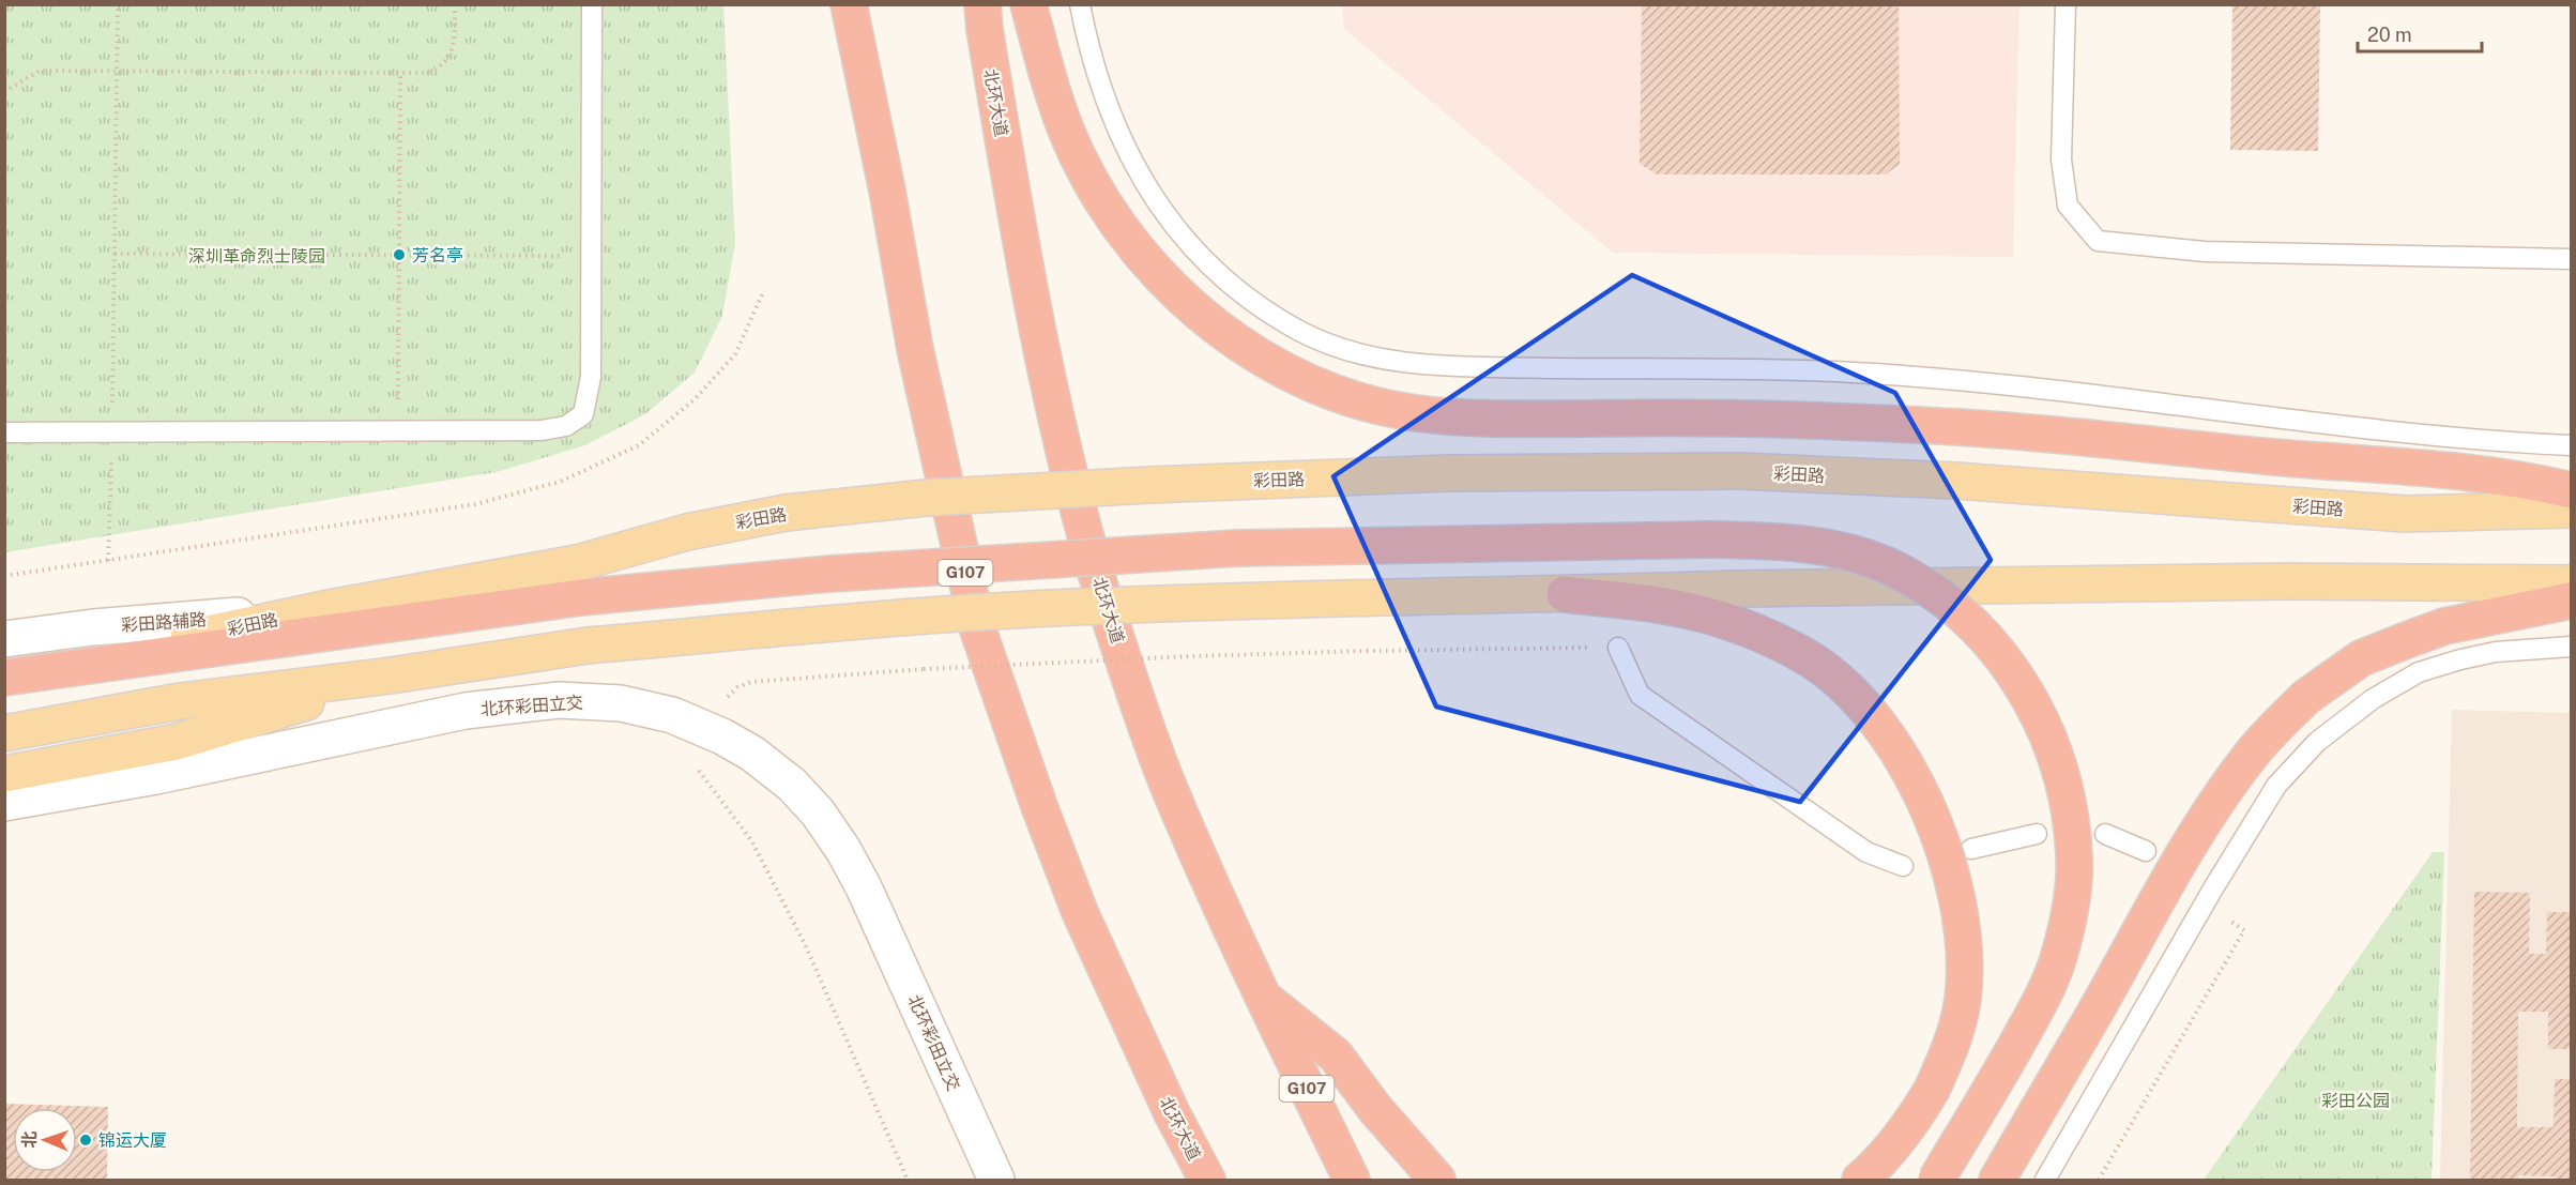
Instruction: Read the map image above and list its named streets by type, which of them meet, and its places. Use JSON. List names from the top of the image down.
{
  "streets": {
    "highway": ["北环大道", "G107"],
    "main road": ["彩田路", "彩田路辅路", "北环彩田立交"]
  },
  "crossings": [
    ["彩田路", "彩田路辅路"]
  ],
  "parks": ["深圳革命烈士陵园", "彩田公园"],
  "places": ["芳名亭", "锦运大厦"],
  "scale_bar": "20 m",
  "north": "left"
}
